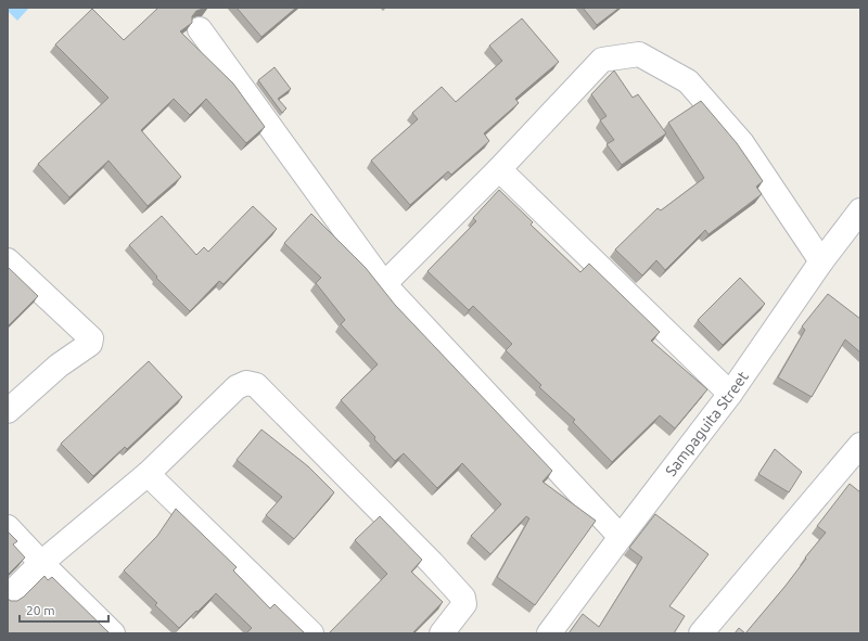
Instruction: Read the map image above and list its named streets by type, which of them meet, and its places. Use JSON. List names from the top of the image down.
{
  "streets": {
    "street": ["Sampaguita Street"]
  },
  "scale_bar": "20 m"
}
